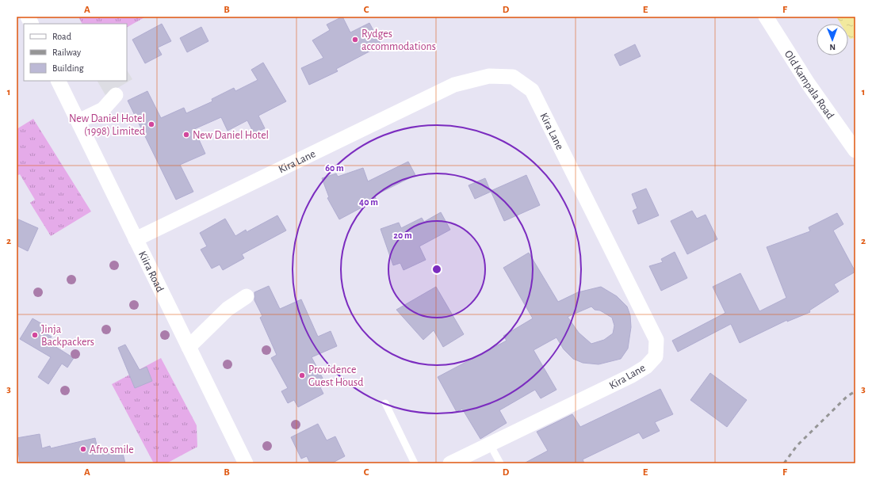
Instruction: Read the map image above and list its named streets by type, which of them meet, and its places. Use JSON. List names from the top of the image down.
{
  "streets": {
    "street": ["Old Kampala Road", "Kira Lane", "Kiira Road"]
  },
  "crossings": [
    ["Kira Lane", "Kiira Road"]
  ],
  "places": [
    "Rydges accommodations",
    "New Daniel Hotel (1998) Limited",
    "New Daniel Hotel",
    "Jinja Backpackers",
    "Providence Guest Housd",
    "Afro smile"
  ],
  "legend": ["Road", "Railway", "Building"],
  "north": "bottom",
  "grid": {
    "columns": [
      "A",
      "B",
      "C",
      "D",
      "E",
      "F"
    ],
    "rows": ["1", "2", "3"]
  },
  "rings": ["60 m", "40 m", "20 m"]
}
